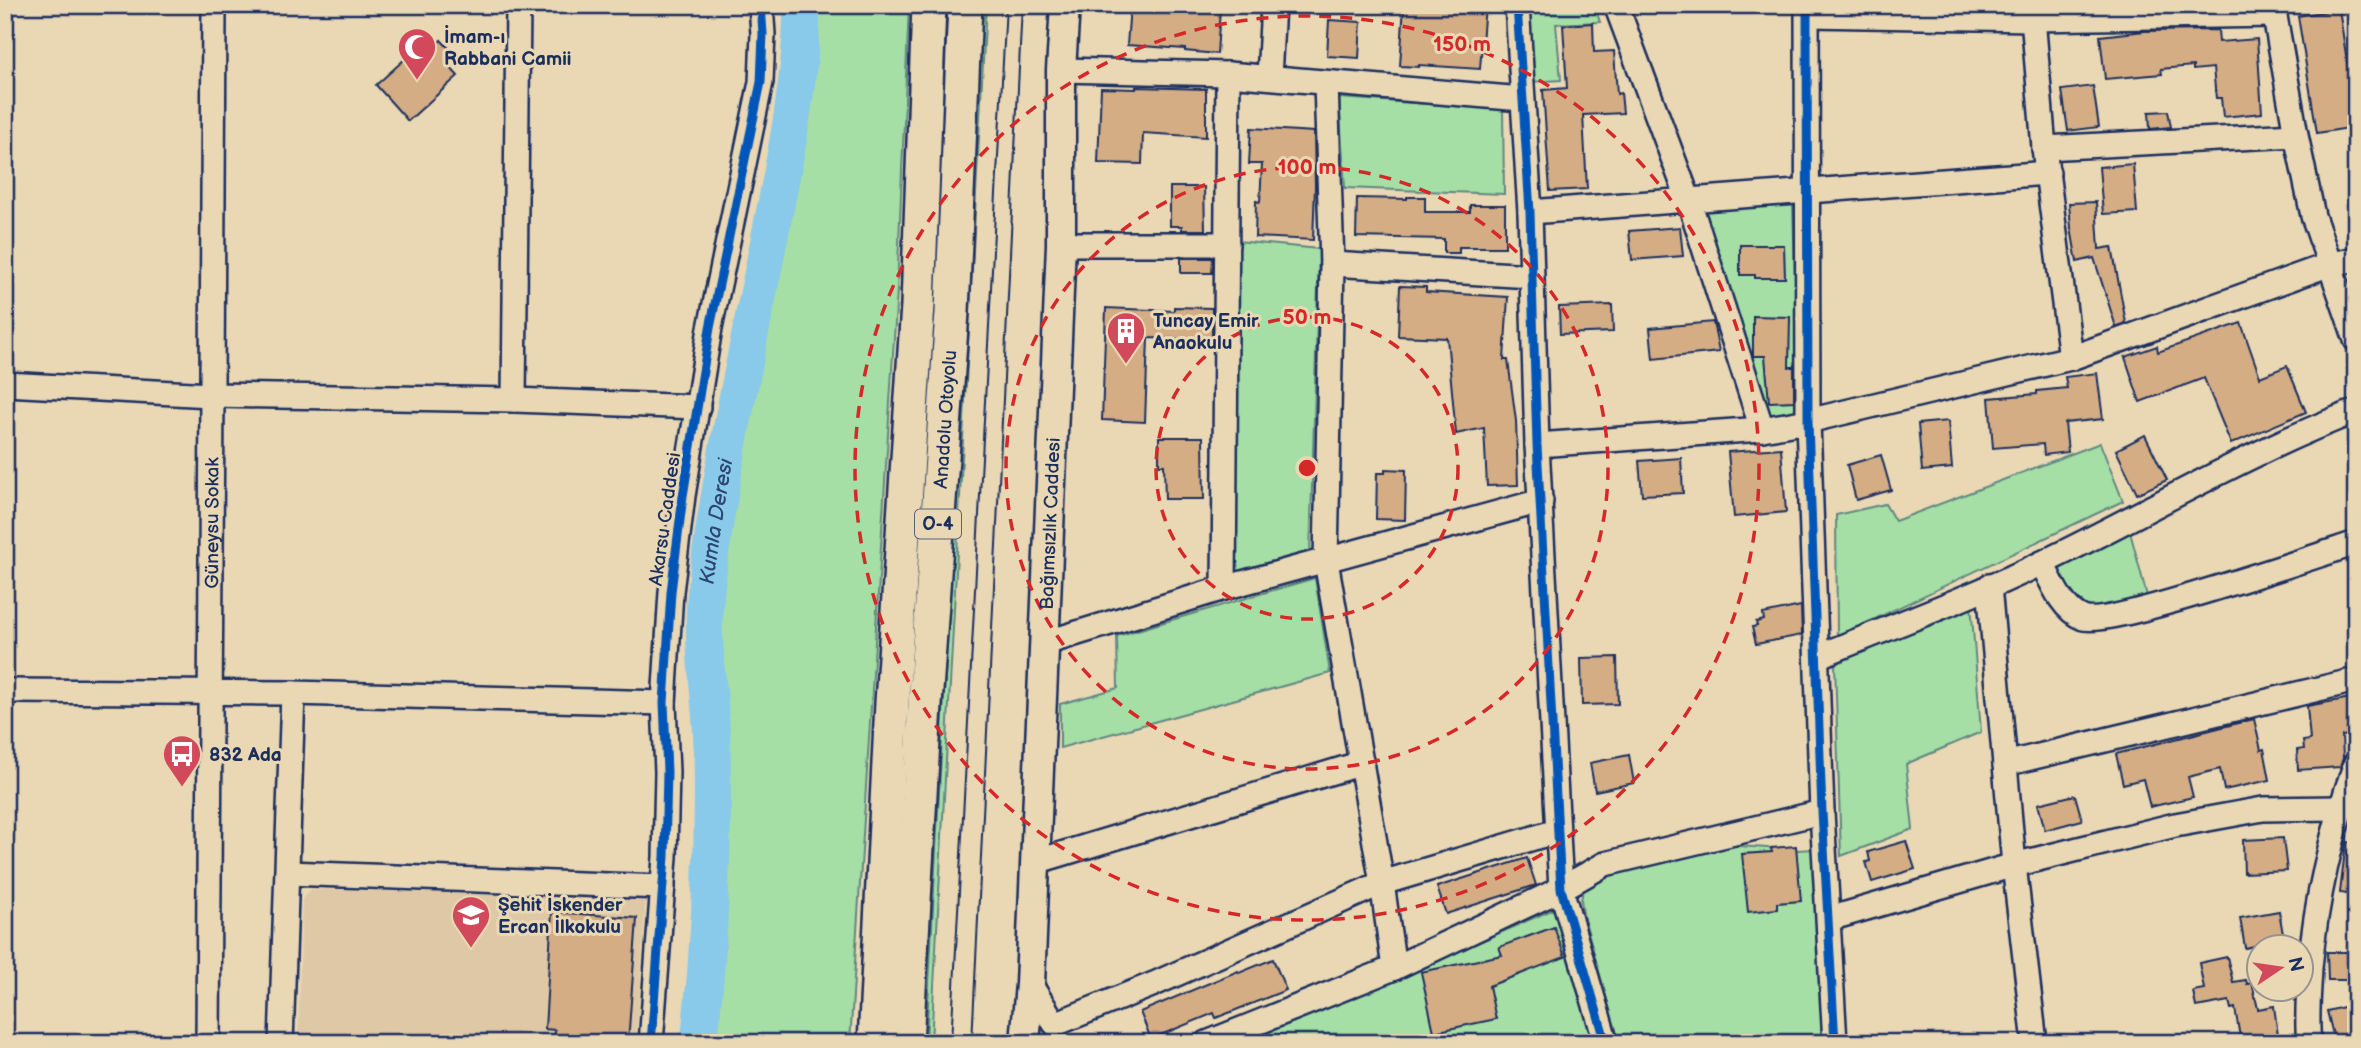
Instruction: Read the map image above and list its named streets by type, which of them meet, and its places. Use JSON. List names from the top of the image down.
{
  "streets": {
    "highway": ["Anadolu Otoyolu", "O-4"],
    "main road": ["Bağımsızlık Caddesi"],
    "street": ["Akarsu Caddesi", "Güneysu Sokak"]
  },
  "water": ["Kumla Deresi"],
  "places": {
    "mosque": ["İmam-ı Rabbani Camii"],
    "building": ["Tuncay Emir Anaokulu"],
    "bus stop": ["832 Ada"],
    "school or university": ["Şehit İskender Ercan İlkokulu"]
  },
  "north": "right",
  "rings": ["150 m", "100 m", "50 m"]
}
